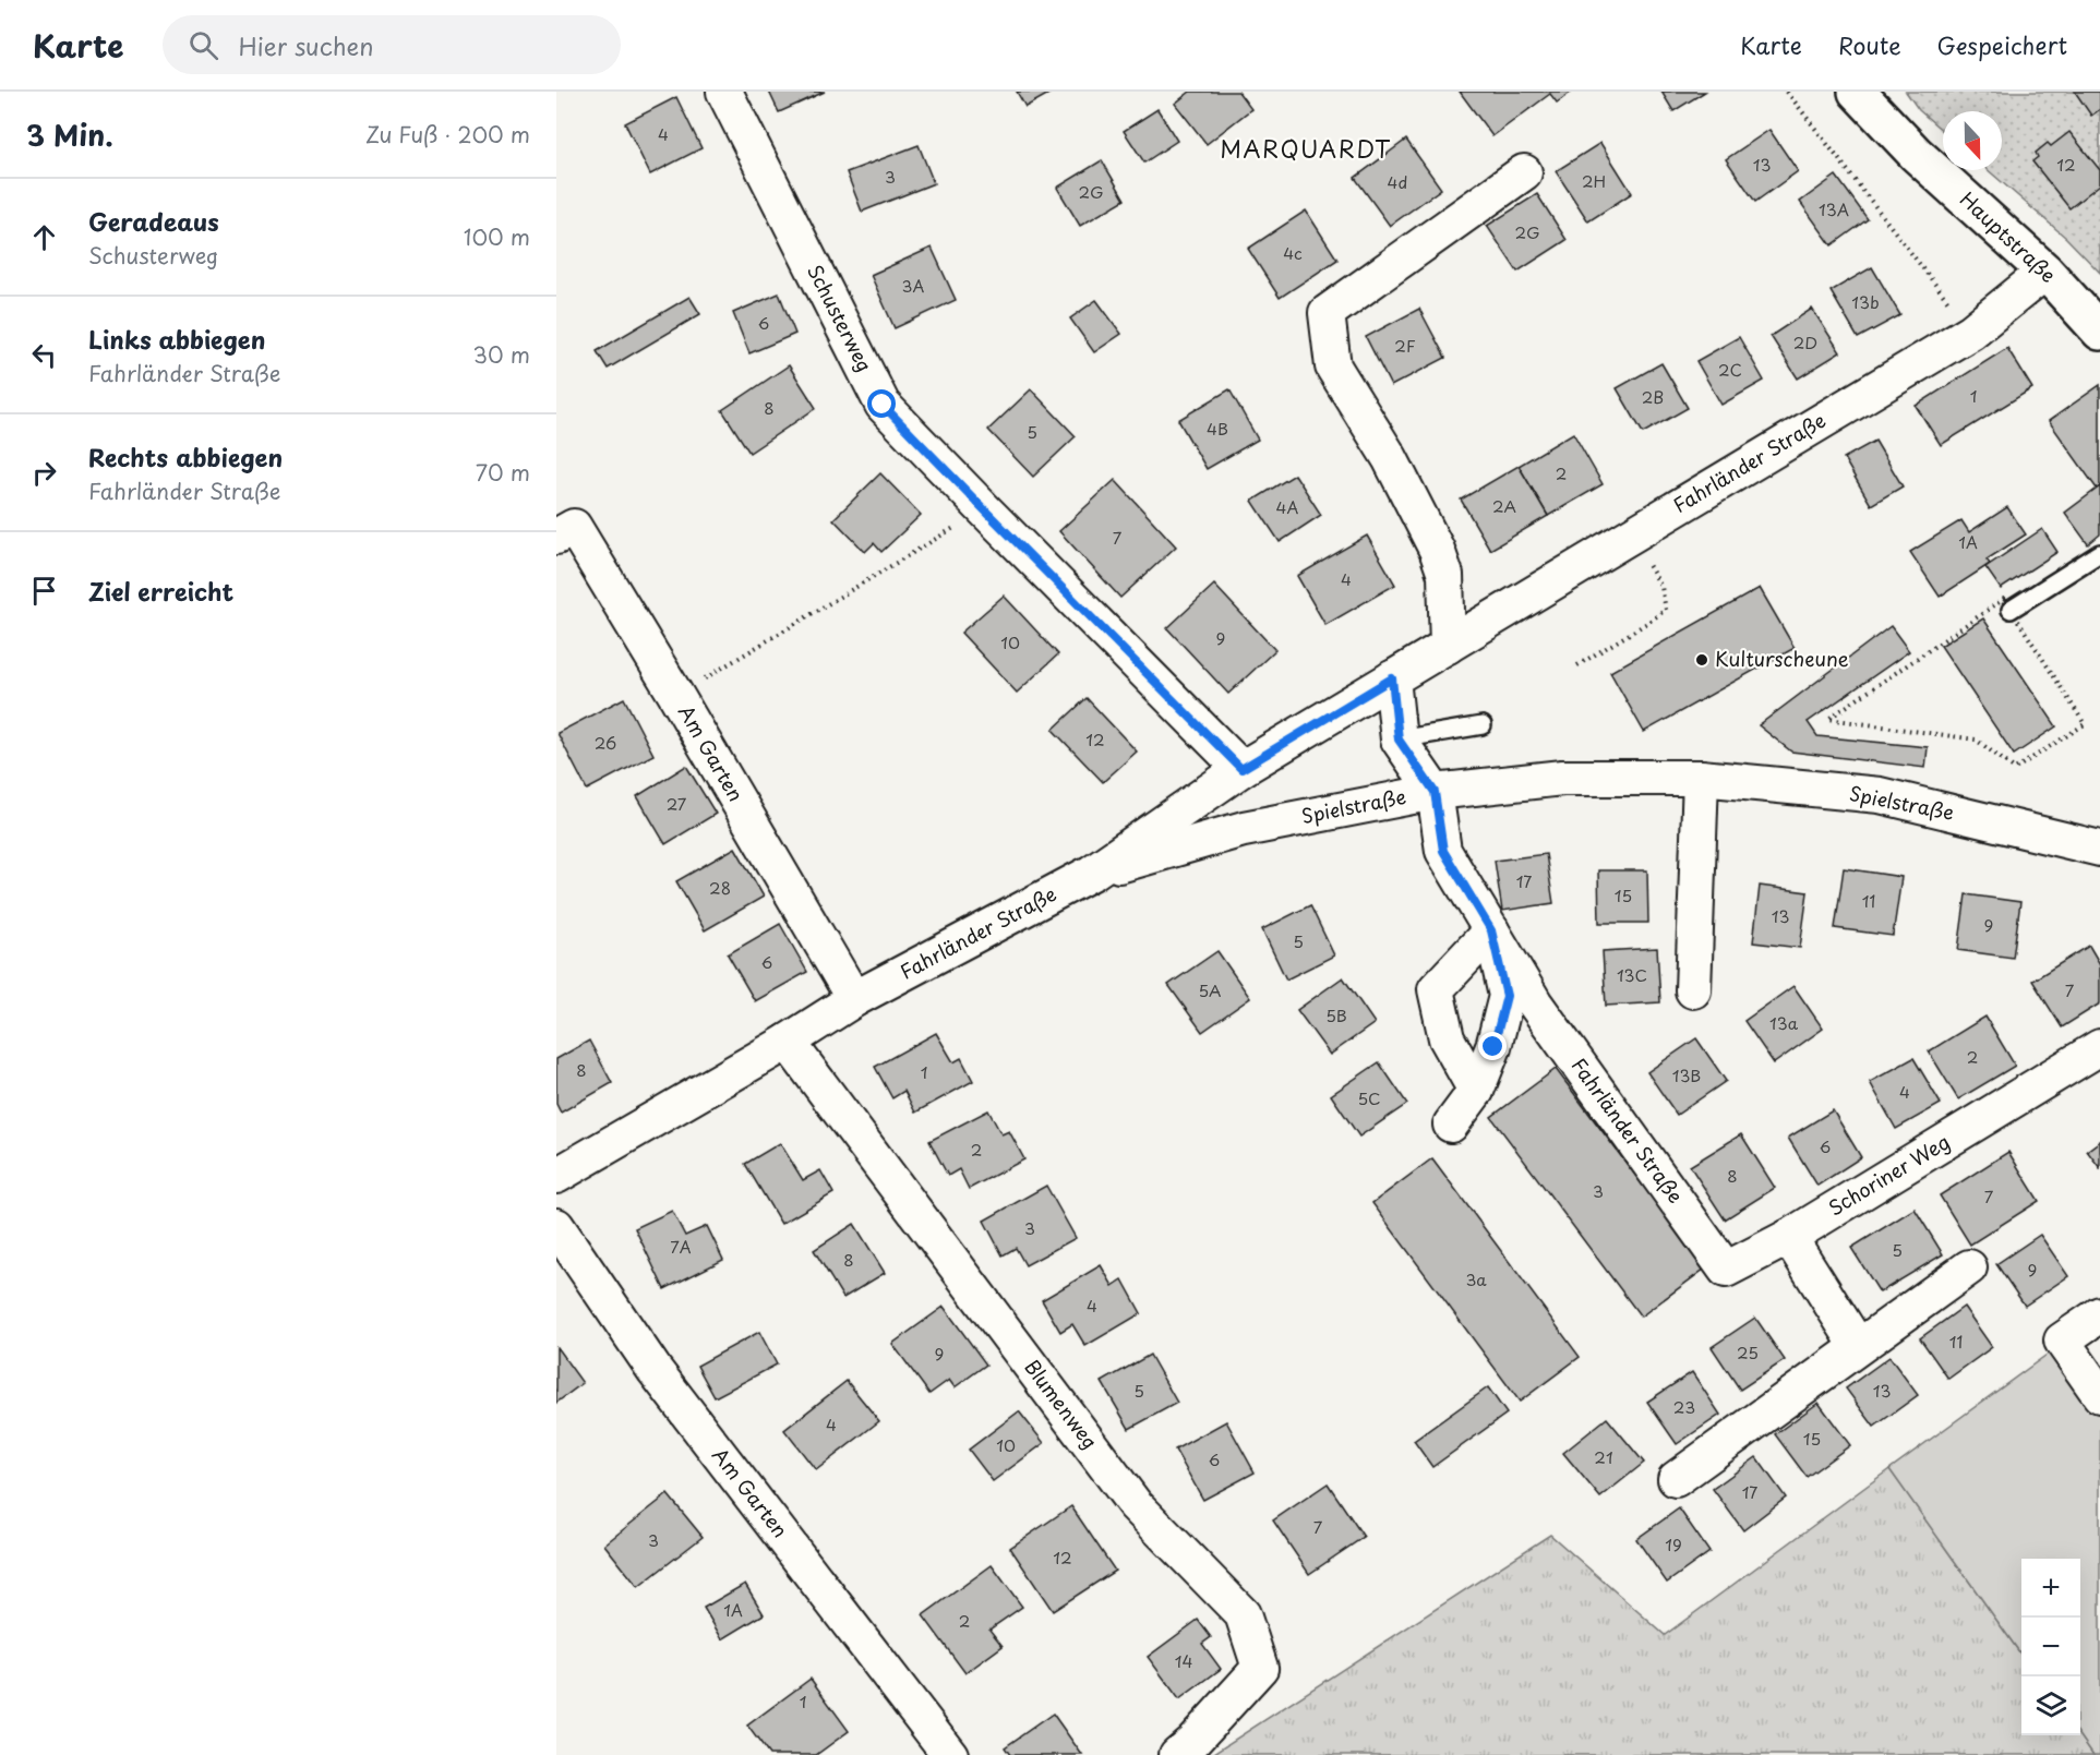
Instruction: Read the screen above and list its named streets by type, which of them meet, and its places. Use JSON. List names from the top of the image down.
{
  "streets": {
    "street": [
      "Hauptstraße",
      "Schusterweg",
      "Fahrländer Straße",
      "Am Garten",
      "Spielstraße",
      "Schoriner Weg",
      "Blumenweg"
    ]
  },
  "crossings": [
    ["Hauptstraße", "Fahrländer Straße"],
    ["Schusterweg", "Fahrländer Straße"],
    ["Fahrländer Straße", "Am Garten"],
    ["Fahrländer Straße", "Spielstraße"],
    ["Fahrländer Straße", "Schoriner Weg"],
    ["Fahrländer Straße", "Blumenweg"]
  ],
  "districts": ["MARQUARDT"],
  "places": ["Kulturscheune"],
  "house_numbers": [
    "4",
    "13",
    "12",
    "3",
    "2H",
    "4d",
    "2G",
    "13A",
    "2G",
    "4c",
    "3A",
    "13b",
    "6",
    "2D",
    "2F",
    "2C",
    "1",
    "2B",
    "8",
    "4B",
    "5",
    "2",
    "2A",
    "4A",
    "7",
    "1A",
    "4",
    "9",
    "10",
    "12",
    "26",
    "27",
    "17",
    "28",
    "15",
    "11",
    "13",
    "9",
    "5",
    "6",
    "13C",
    "5A",
    "7",
    "5B",
    "13a",
    "2",
    "8",
    "1",
    "13B",
    "4",
    "5C",
    "6",
    "2",
    "8",
    "3",
    "7",
    "3",
    "7A",
    "5",
    "8",
    "9",
    "3a",
    "4",
    "11",
    "25",
    "9",
    "5",
    "13",
    "23",
    "4",
    "15",
    "10",
    "21",
    "6",
    "17",
    "7",
    "3",
    "19",
    "12",
    "1A",
    "2",
    "14",
    "1"
  ],
  "north": "bottom",
  "page": {
    "header": "Karte",
    "search": "Hier suchen",
    "nav": ["Karte", "Route", "Gespeichert"],
    "heading": ["3 Min.", "Zu Fuß · 200 m"],
    "list": [
      ["Geradeaus", "Schusterweg", "100 m"],
      ["Links abbiegen", "Fahrländer Straße", "30 m"],
      ["Rechts abbiegen", "Fahrländer Straße", "70 m"],
      "Ziel erreicht"
    ],
    "map_buttons": ["+", "−"]
  }
}
